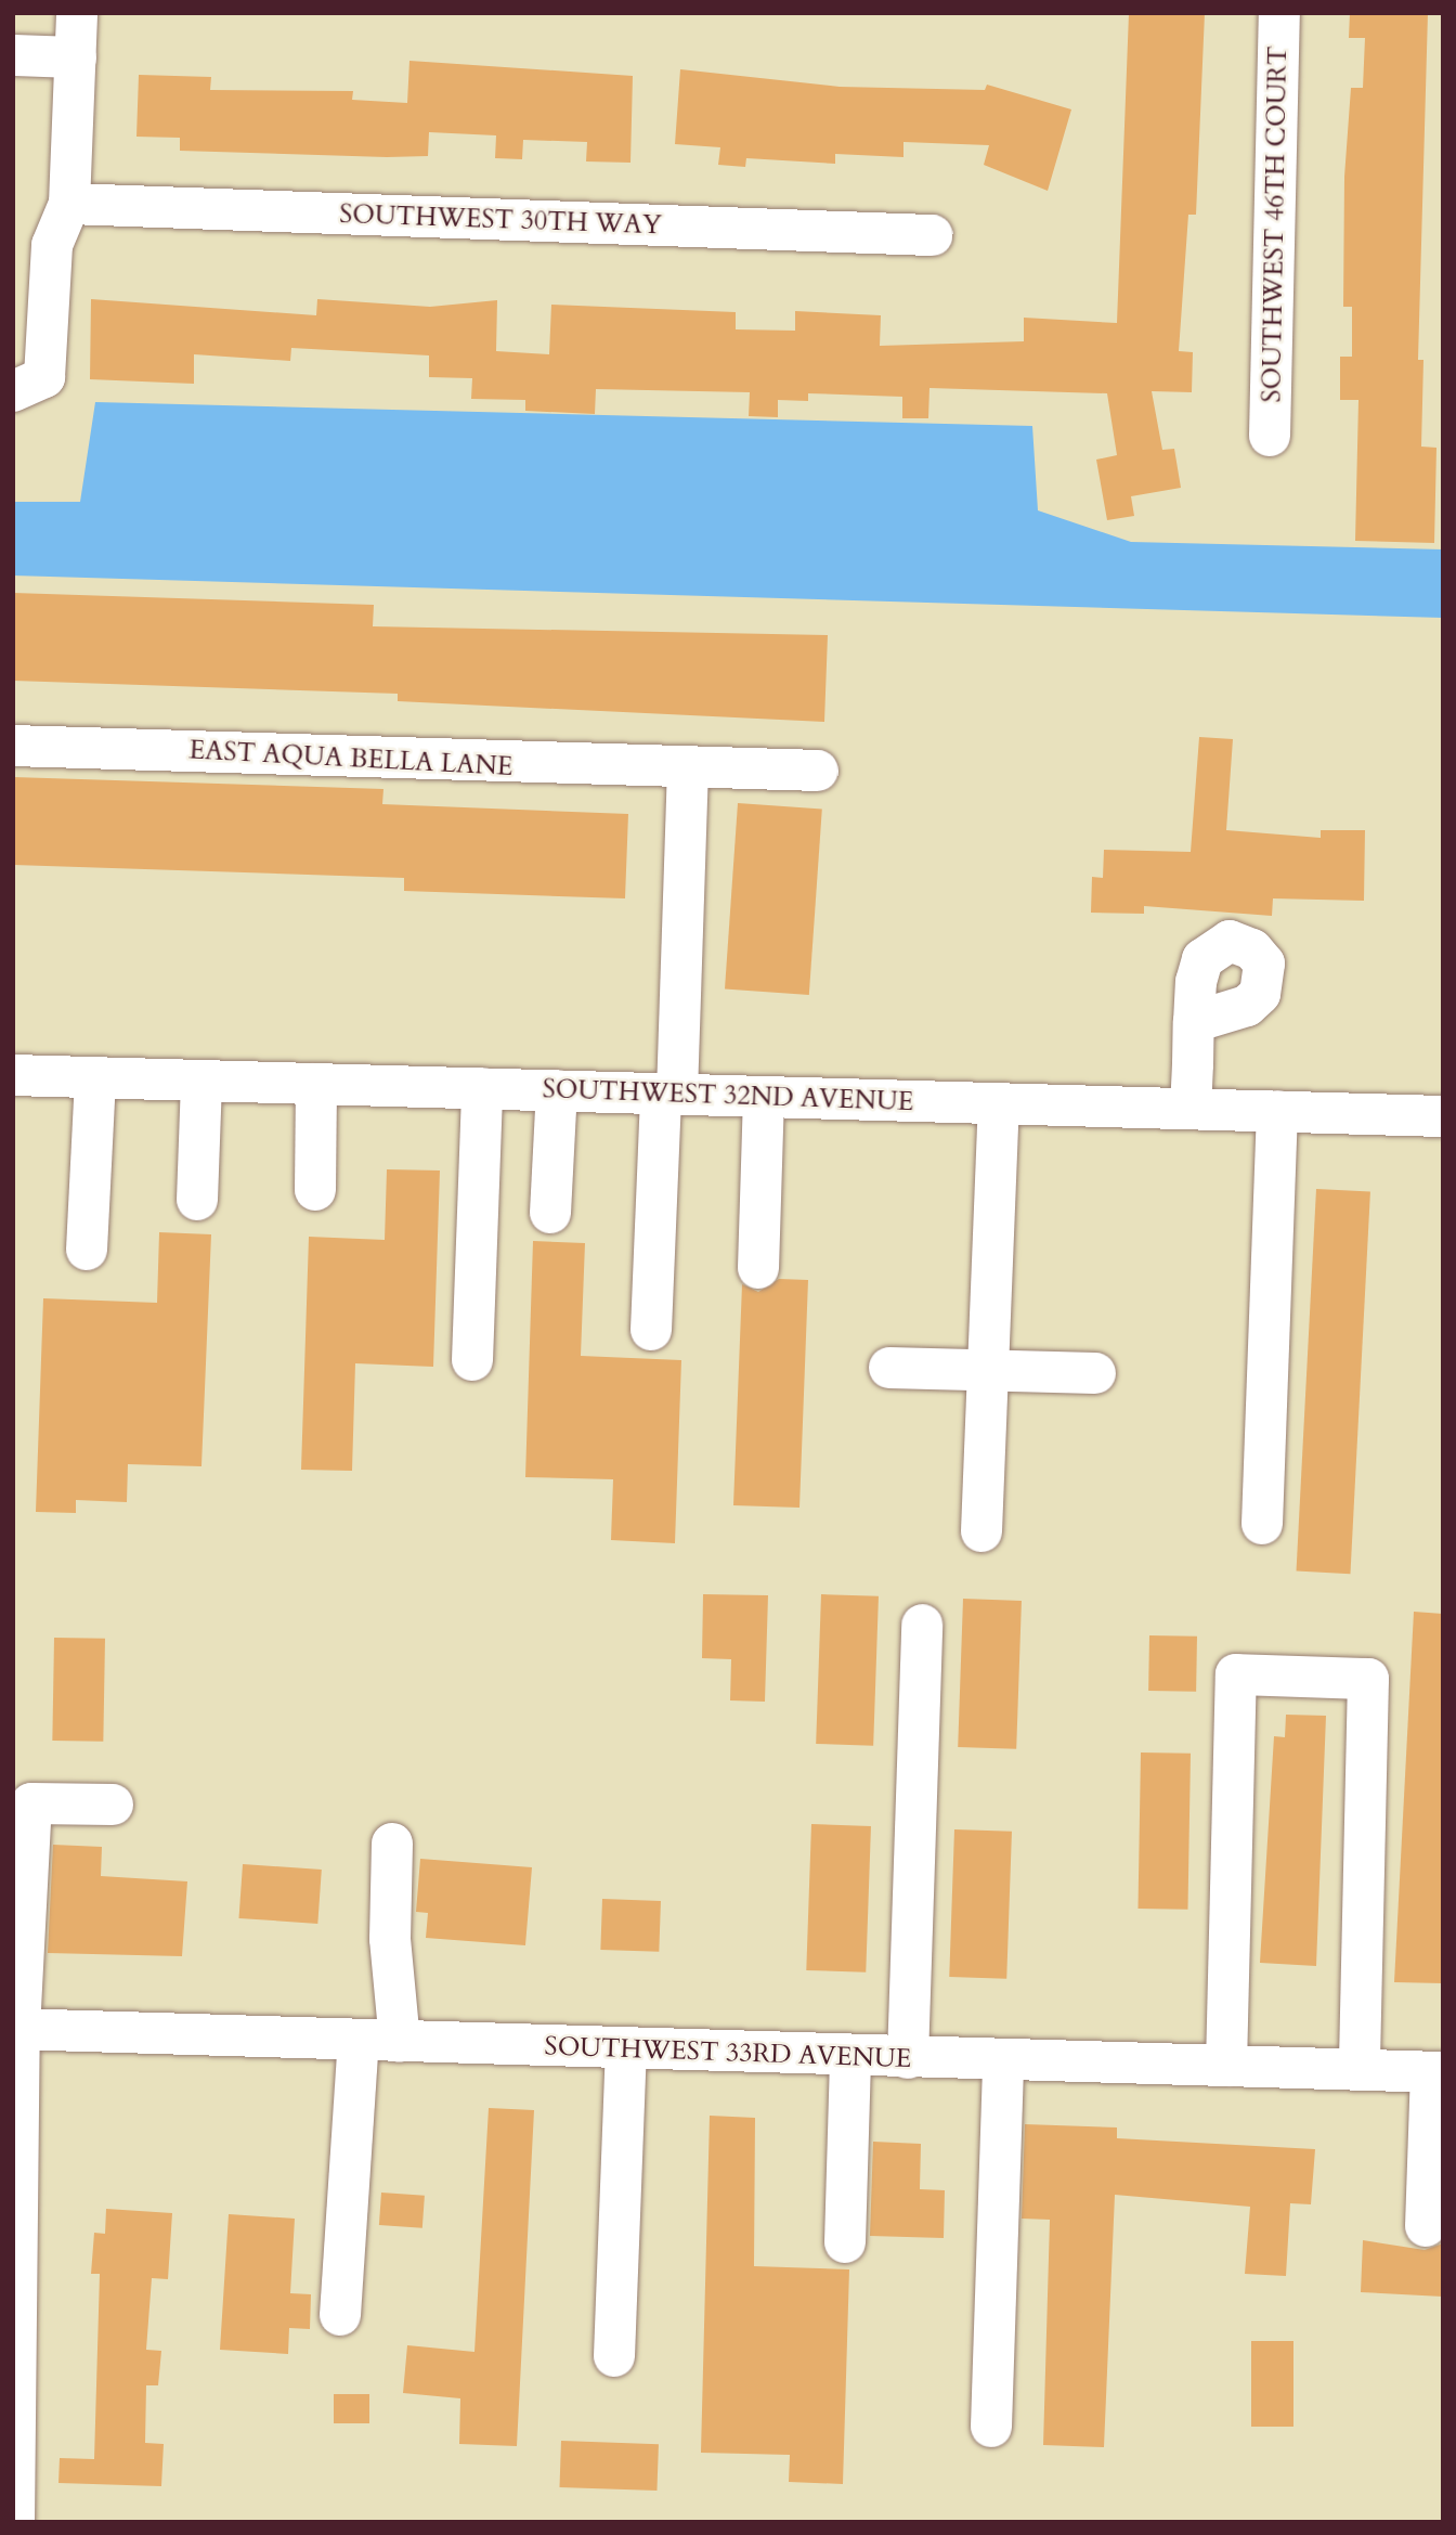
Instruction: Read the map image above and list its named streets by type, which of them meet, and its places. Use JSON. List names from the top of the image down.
{
  "streets": {
    "street": [
      "SOUTHWEST 30TH WAY",
      "SOUTHWEST 46TH COURT",
      "EAST AQUA BELLA LANE",
      "SOUTHWEST 32ND AVENUE",
      "SOUTHWEST 33RD AVENUE"
    ]
  }
}
